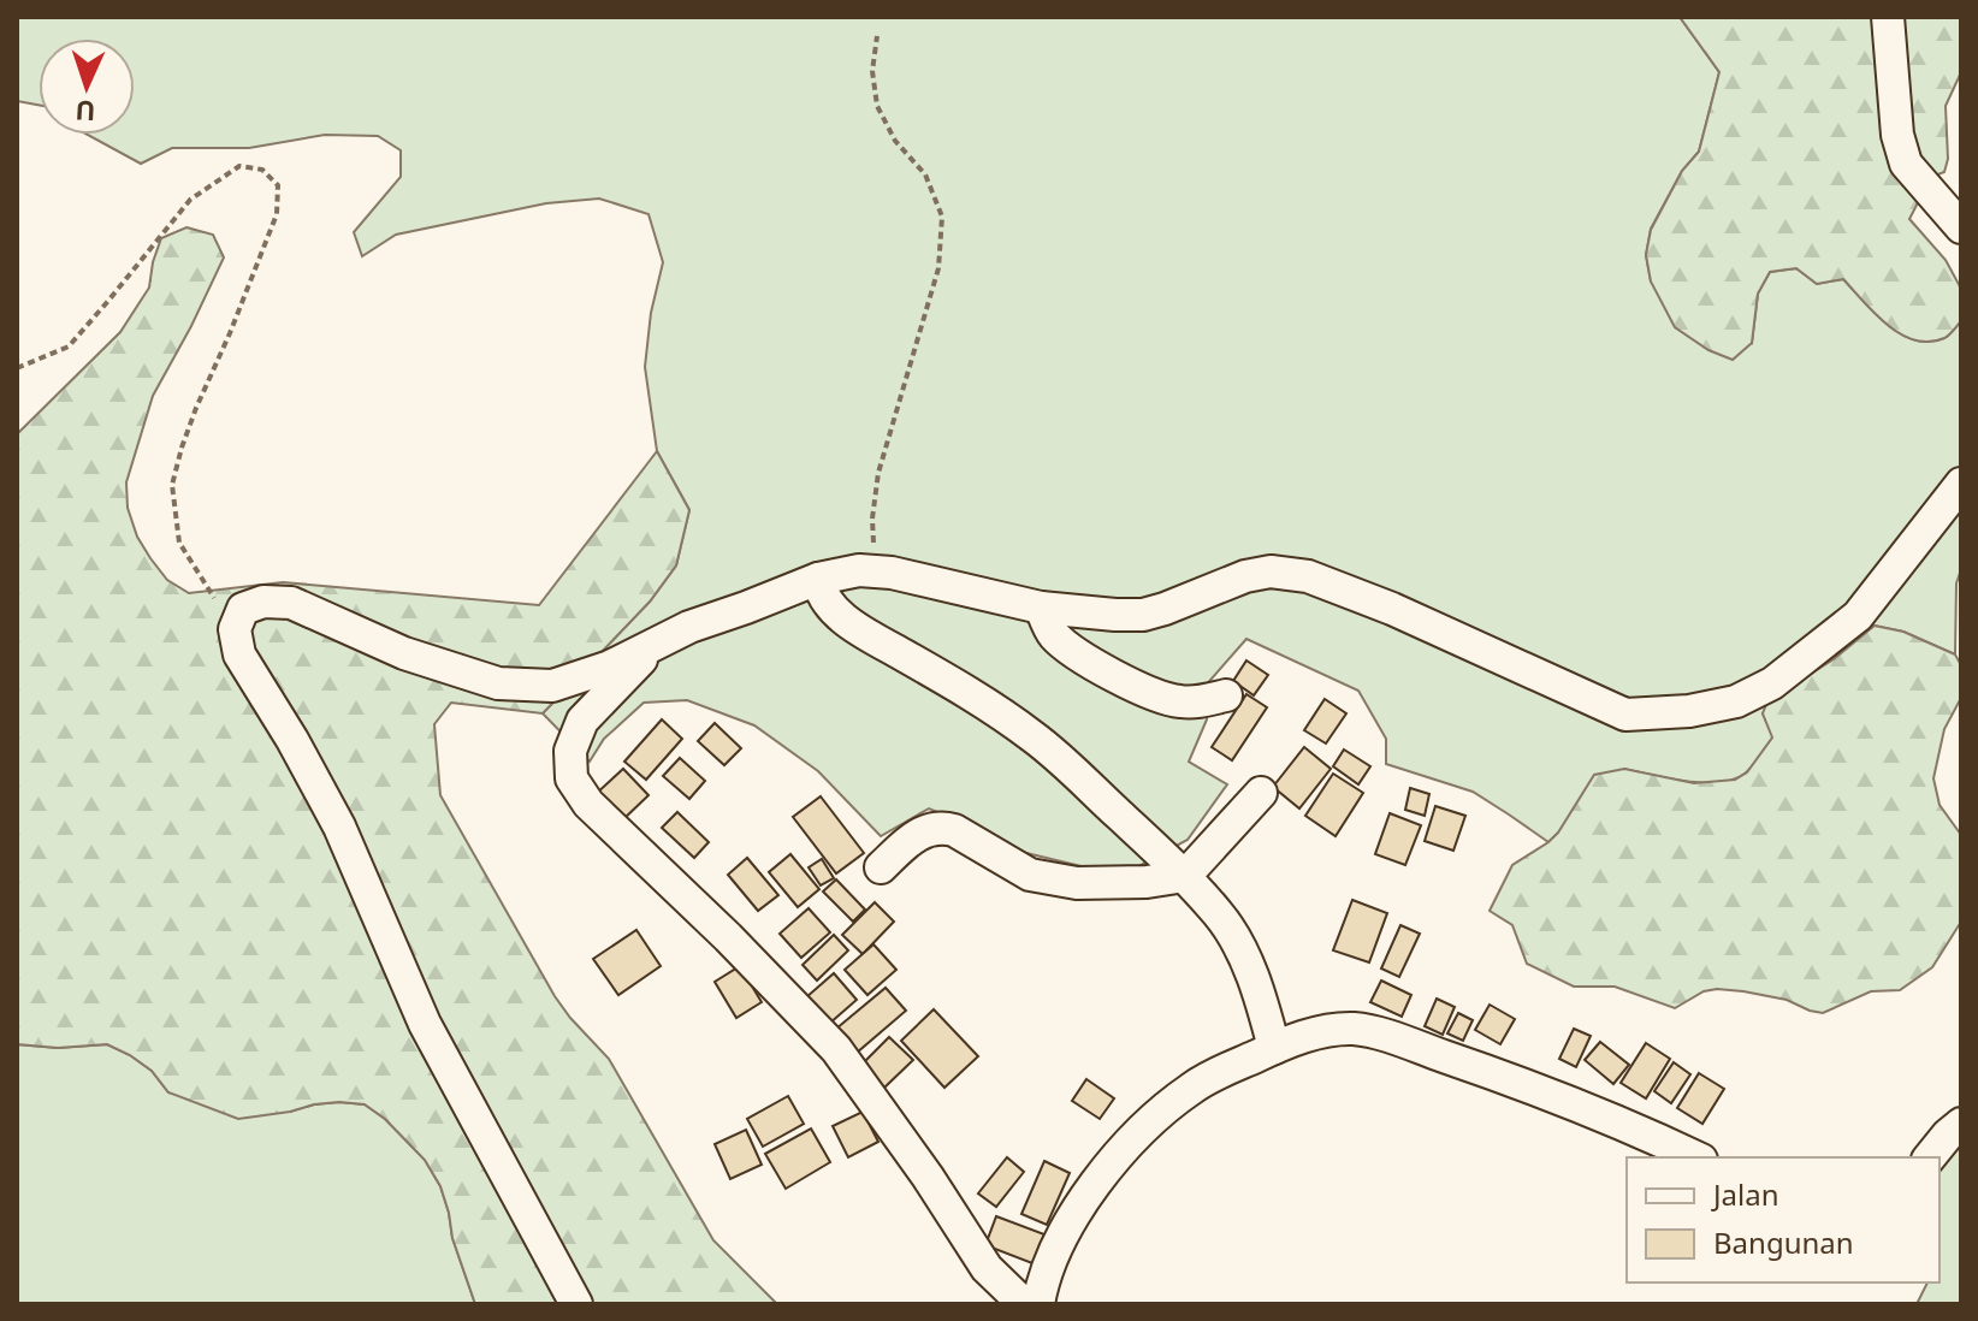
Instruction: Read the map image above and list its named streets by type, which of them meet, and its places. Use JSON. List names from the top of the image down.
{
  "legend": ["Jalan", "Bangunan"],
  "north": "bottom"
}
